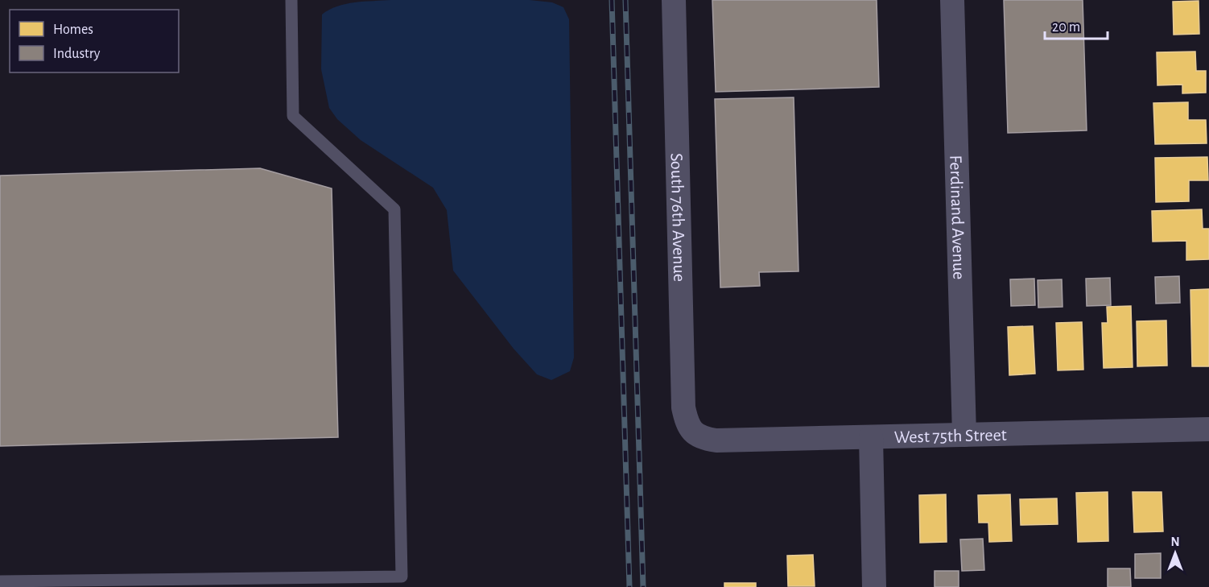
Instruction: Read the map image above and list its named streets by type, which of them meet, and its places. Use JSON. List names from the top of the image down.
{
  "streets": {
    "street": ["South 76th Avenue", "Ferdinand Avenue", "West 75th Street"]
  },
  "crossings": [
    ["South 76th Avenue", "West 75th Street"],
    ["Ferdinand Avenue", "West 75th Street"]
  ],
  "legend": ["Homes", "Industry"],
  "scale_bar": "20 m",
  "north": "top"
}
